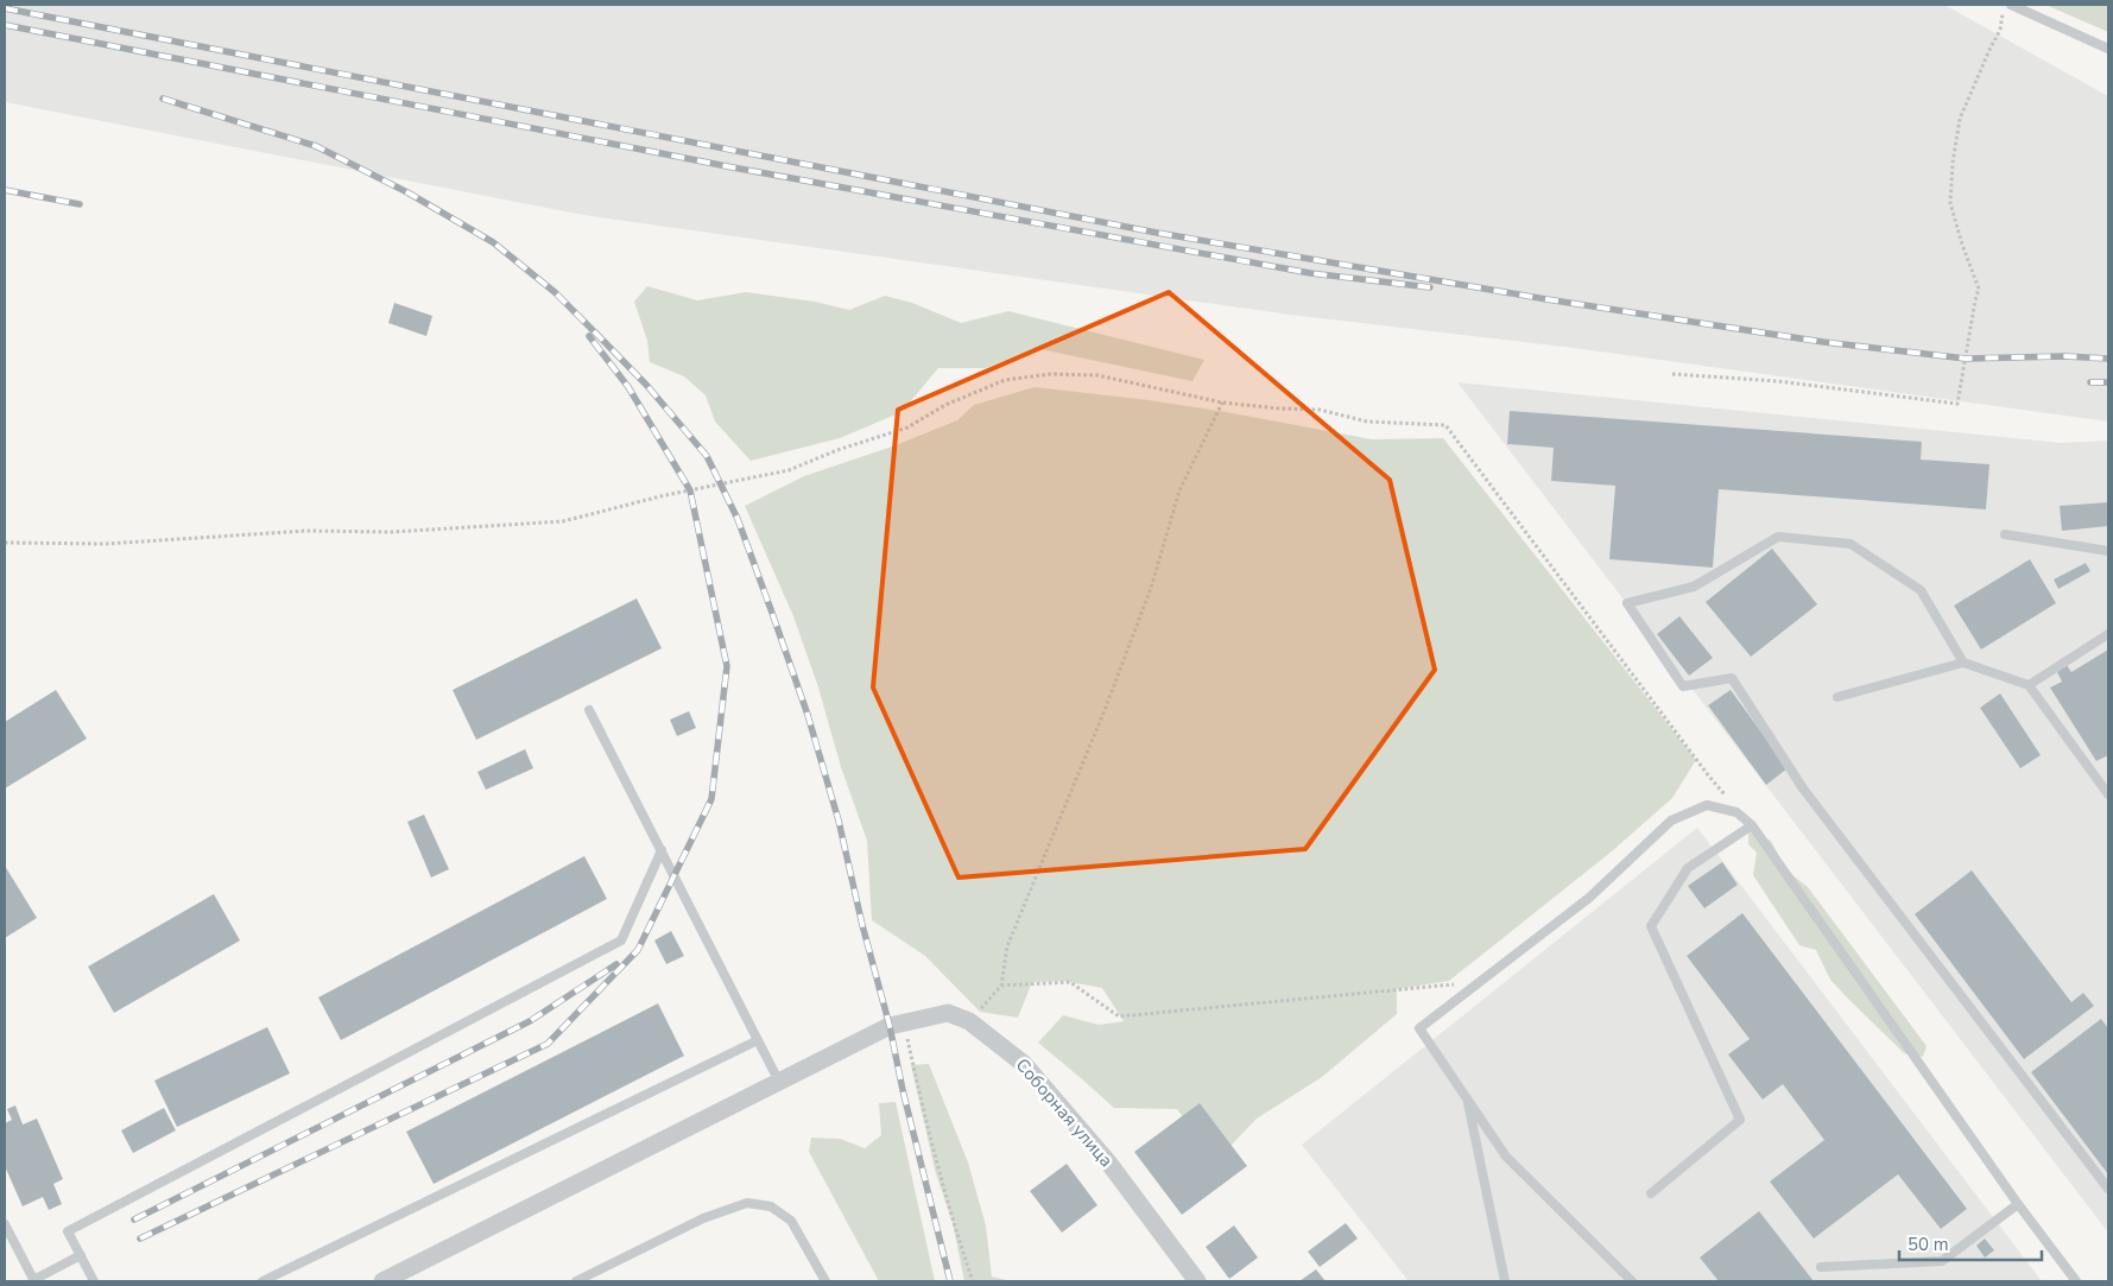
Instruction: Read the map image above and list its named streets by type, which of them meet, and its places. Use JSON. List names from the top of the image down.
{
  "streets": {
    "street": ["Соборная улица"]
  },
  "scale_bar": "50 m"
}
